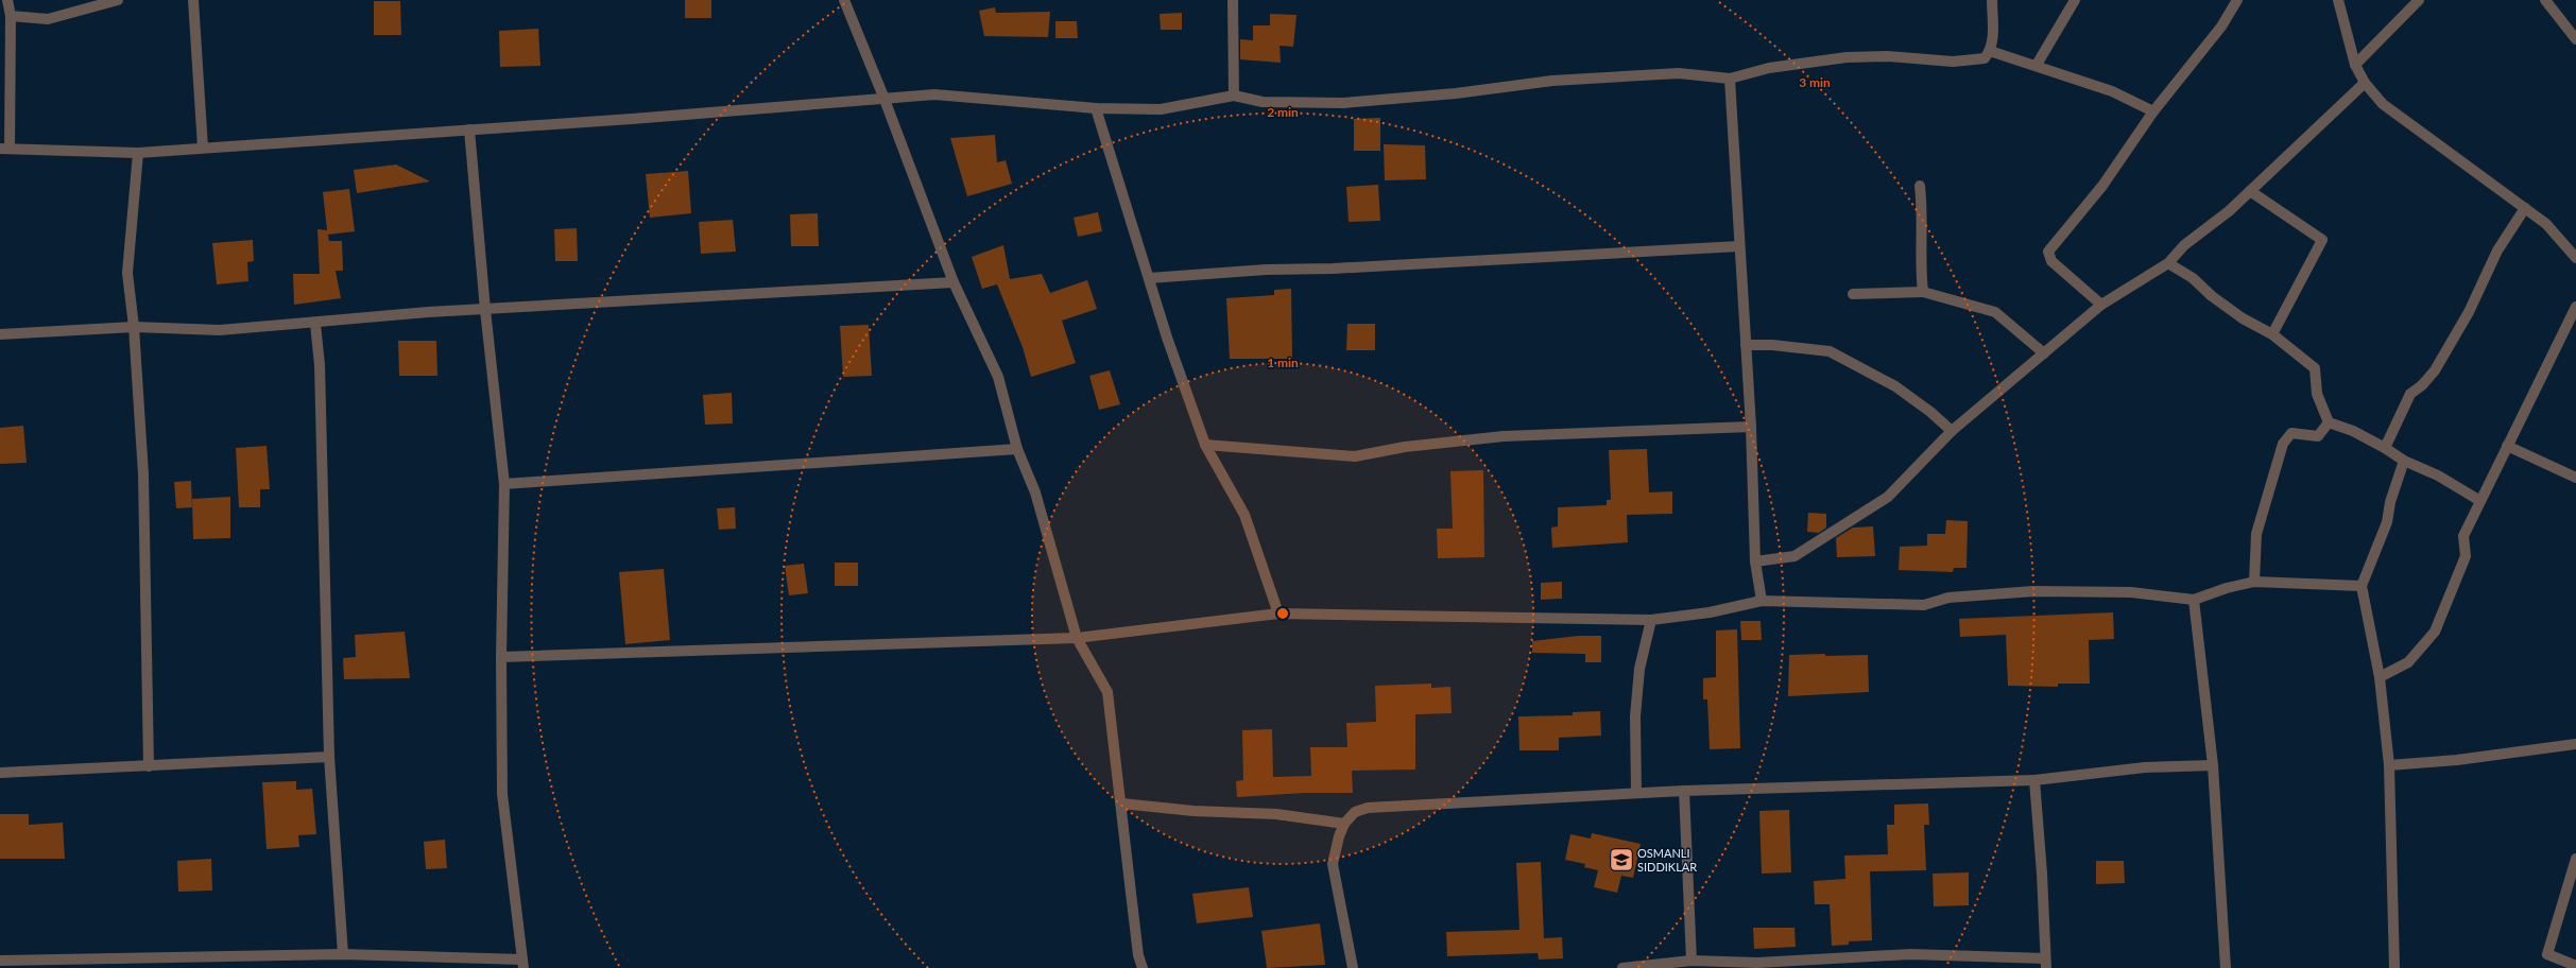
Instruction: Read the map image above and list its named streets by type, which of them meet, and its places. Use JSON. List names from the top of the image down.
{
  "places": {
    "school or university": ["OSMANLI SIDDIKLAR"]
  },
  "rings": ["3 min", "2 min", "1 min"]
}
